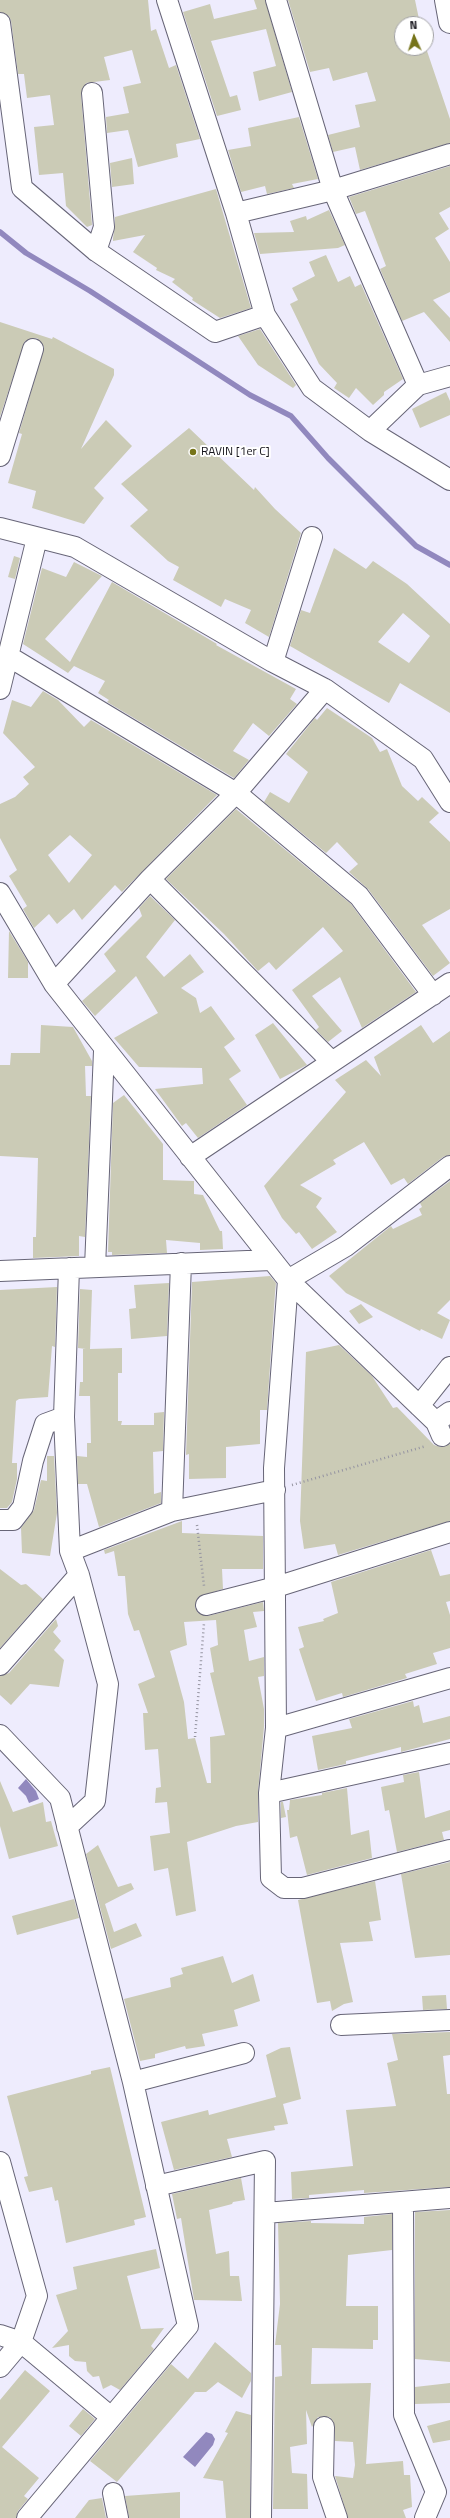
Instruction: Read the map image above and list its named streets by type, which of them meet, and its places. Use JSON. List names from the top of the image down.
{
  "places": ["RAVIN [1er C]"],
  "north": "top"
}
